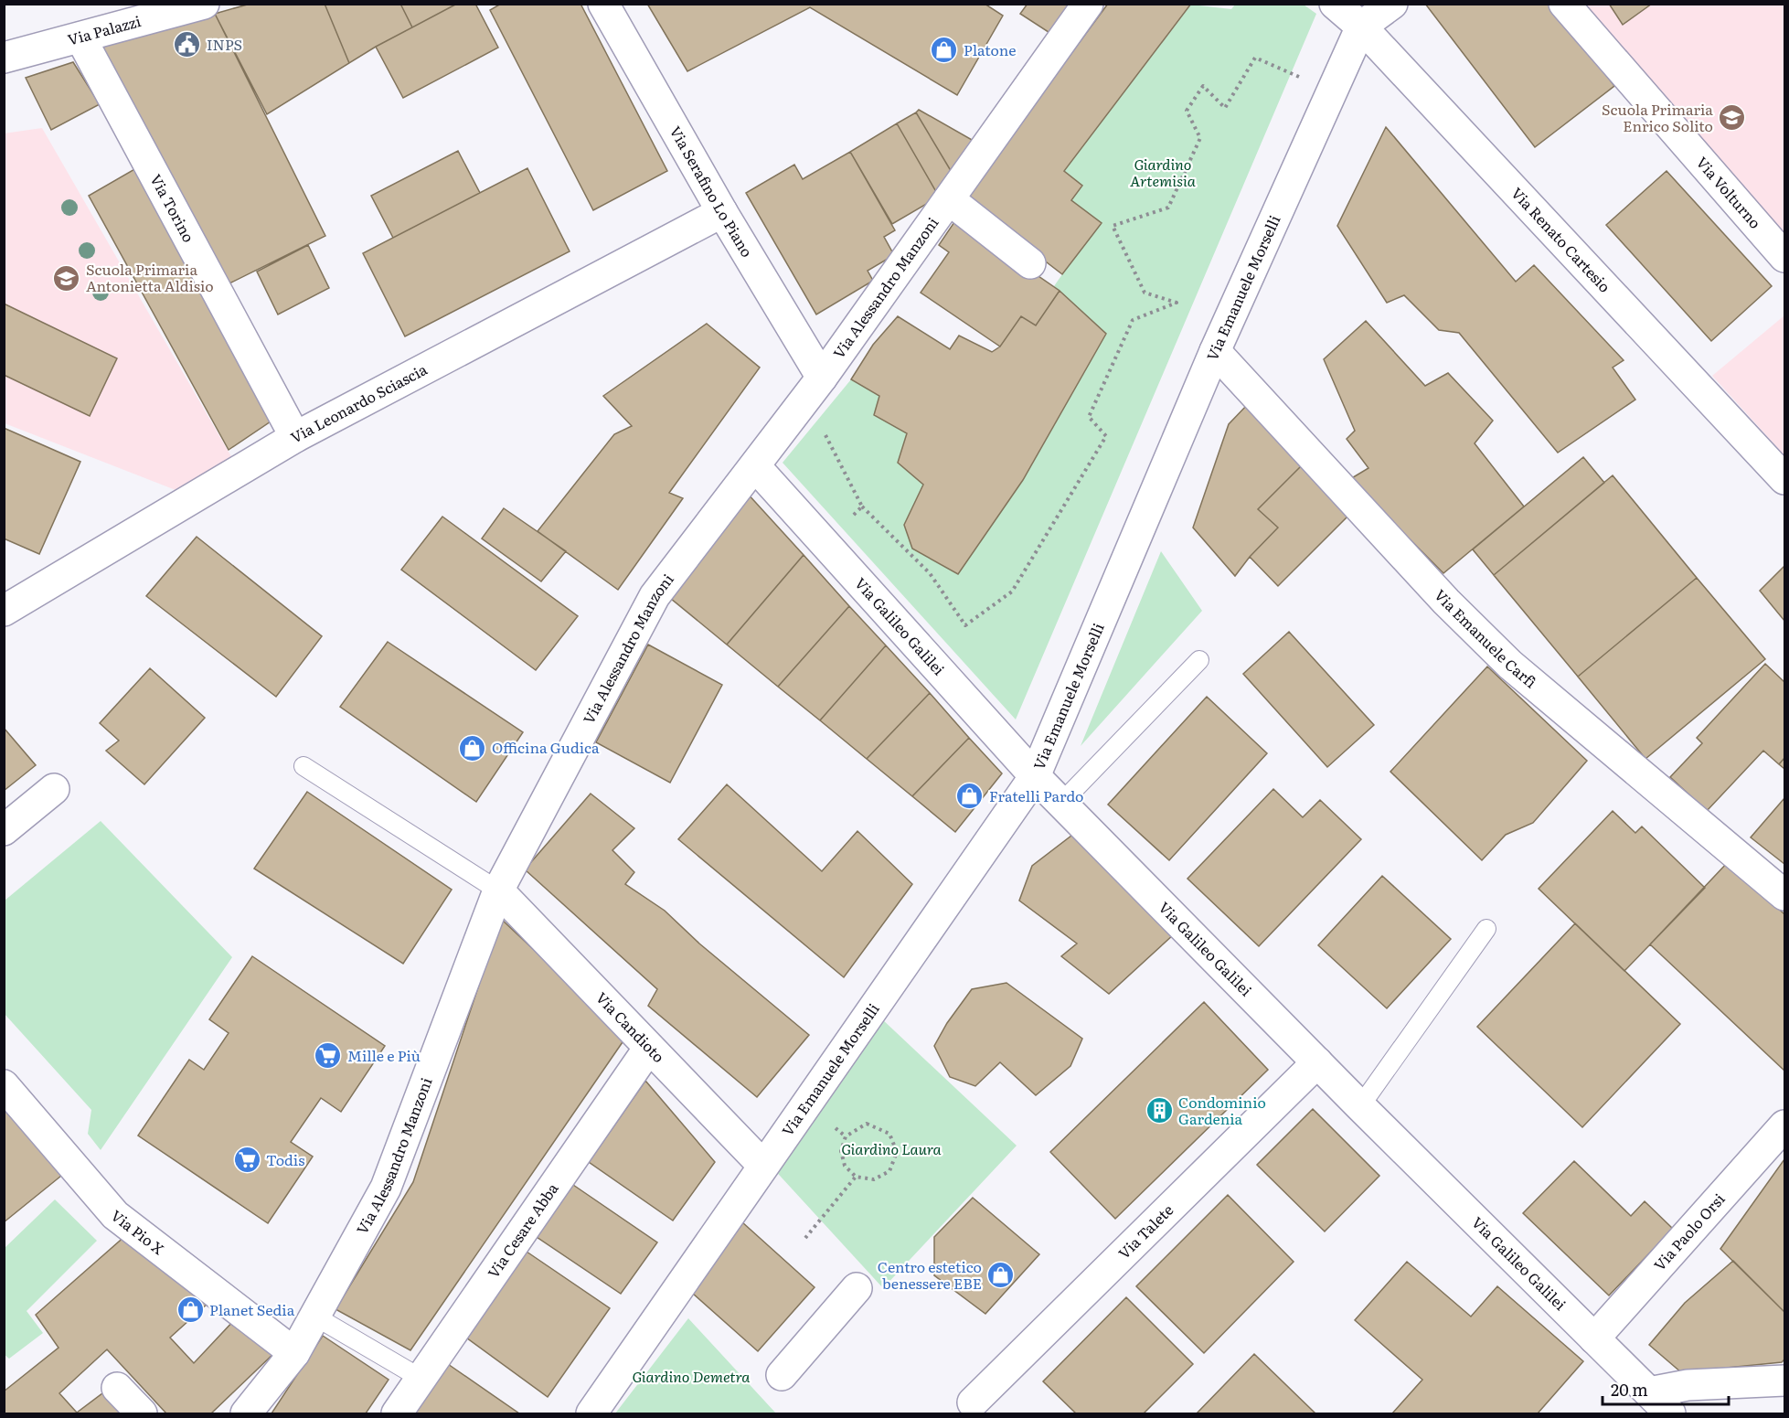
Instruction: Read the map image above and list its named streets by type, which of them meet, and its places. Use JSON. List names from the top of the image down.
{
  "streets": {
    "street": [
      "Via Palazzi",
      "Via Serafino Lo Piano",
      "Via Volturno",
      "Via Torino",
      "Via Renato Cartesio",
      "Via Alessandro Manzoni",
      "Via Emanuele Morselli",
      "Via Leonardo Sciascia",
      "Via Galileo Galilei",
      "Via Emanuele Carfì",
      "Via Candioto",
      "Via Pio X",
      "Via Cesare Abba",
      "Via Talete",
      "Via Paolo Orsi"
    ]
  },
  "crossings": [
    ["Via Palazzi", "Via Torino"],
    ["Via Serafino Lo Piano", "Via Alessandro Manzoni"],
    ["Via Serafino Lo Piano", "Via Leonardo Sciascia"],
    ["Via Torino", "Via Leonardo Sciascia"],
    ["Via Renato Cartesio", "Via Emanuele Morselli"],
    ["Via Alessandro Manzoni", "Via Galileo Galilei"],
    ["Via Alessandro Manzoni", "Via Candioto"],
    ["Via Alessandro Manzoni", "Via Pio X"],
    ["Via Emanuele Morselli", "Via Galileo Galilei"],
    ["Via Emanuele Morselli", "Via Emanuele Carfì"],
    ["Via Emanuele Morselli", "Via Candioto"],
    ["Via Galileo Galilei", "Via Talete"],
    ["Via Galileo Galilei", "Via Paolo Orsi"],
    ["Via Candioto", "Via Cesare Abba"]
  ],
  "parks": ["Giardino Artemisia", "Giardino Laura", "Giardino Demetra"],
  "places": {
    "public building": ["INPS"],
    "shop": [
      "Platone",
      "Officina Gudica",
      "Fratelli Pardo",
      "Centro estetico benessere EBE",
      "Planet Sedia"
    ],
    "school or university": ["Scuola Primaria Enrico Solito", "Scuola Primaria Antonietta Aldisio"],
    "supermarket": ["Mille e Più", "Todis"],
    "building": ["Condominio Gardenia"]
  },
  "scale_bar": "20 m"
}
